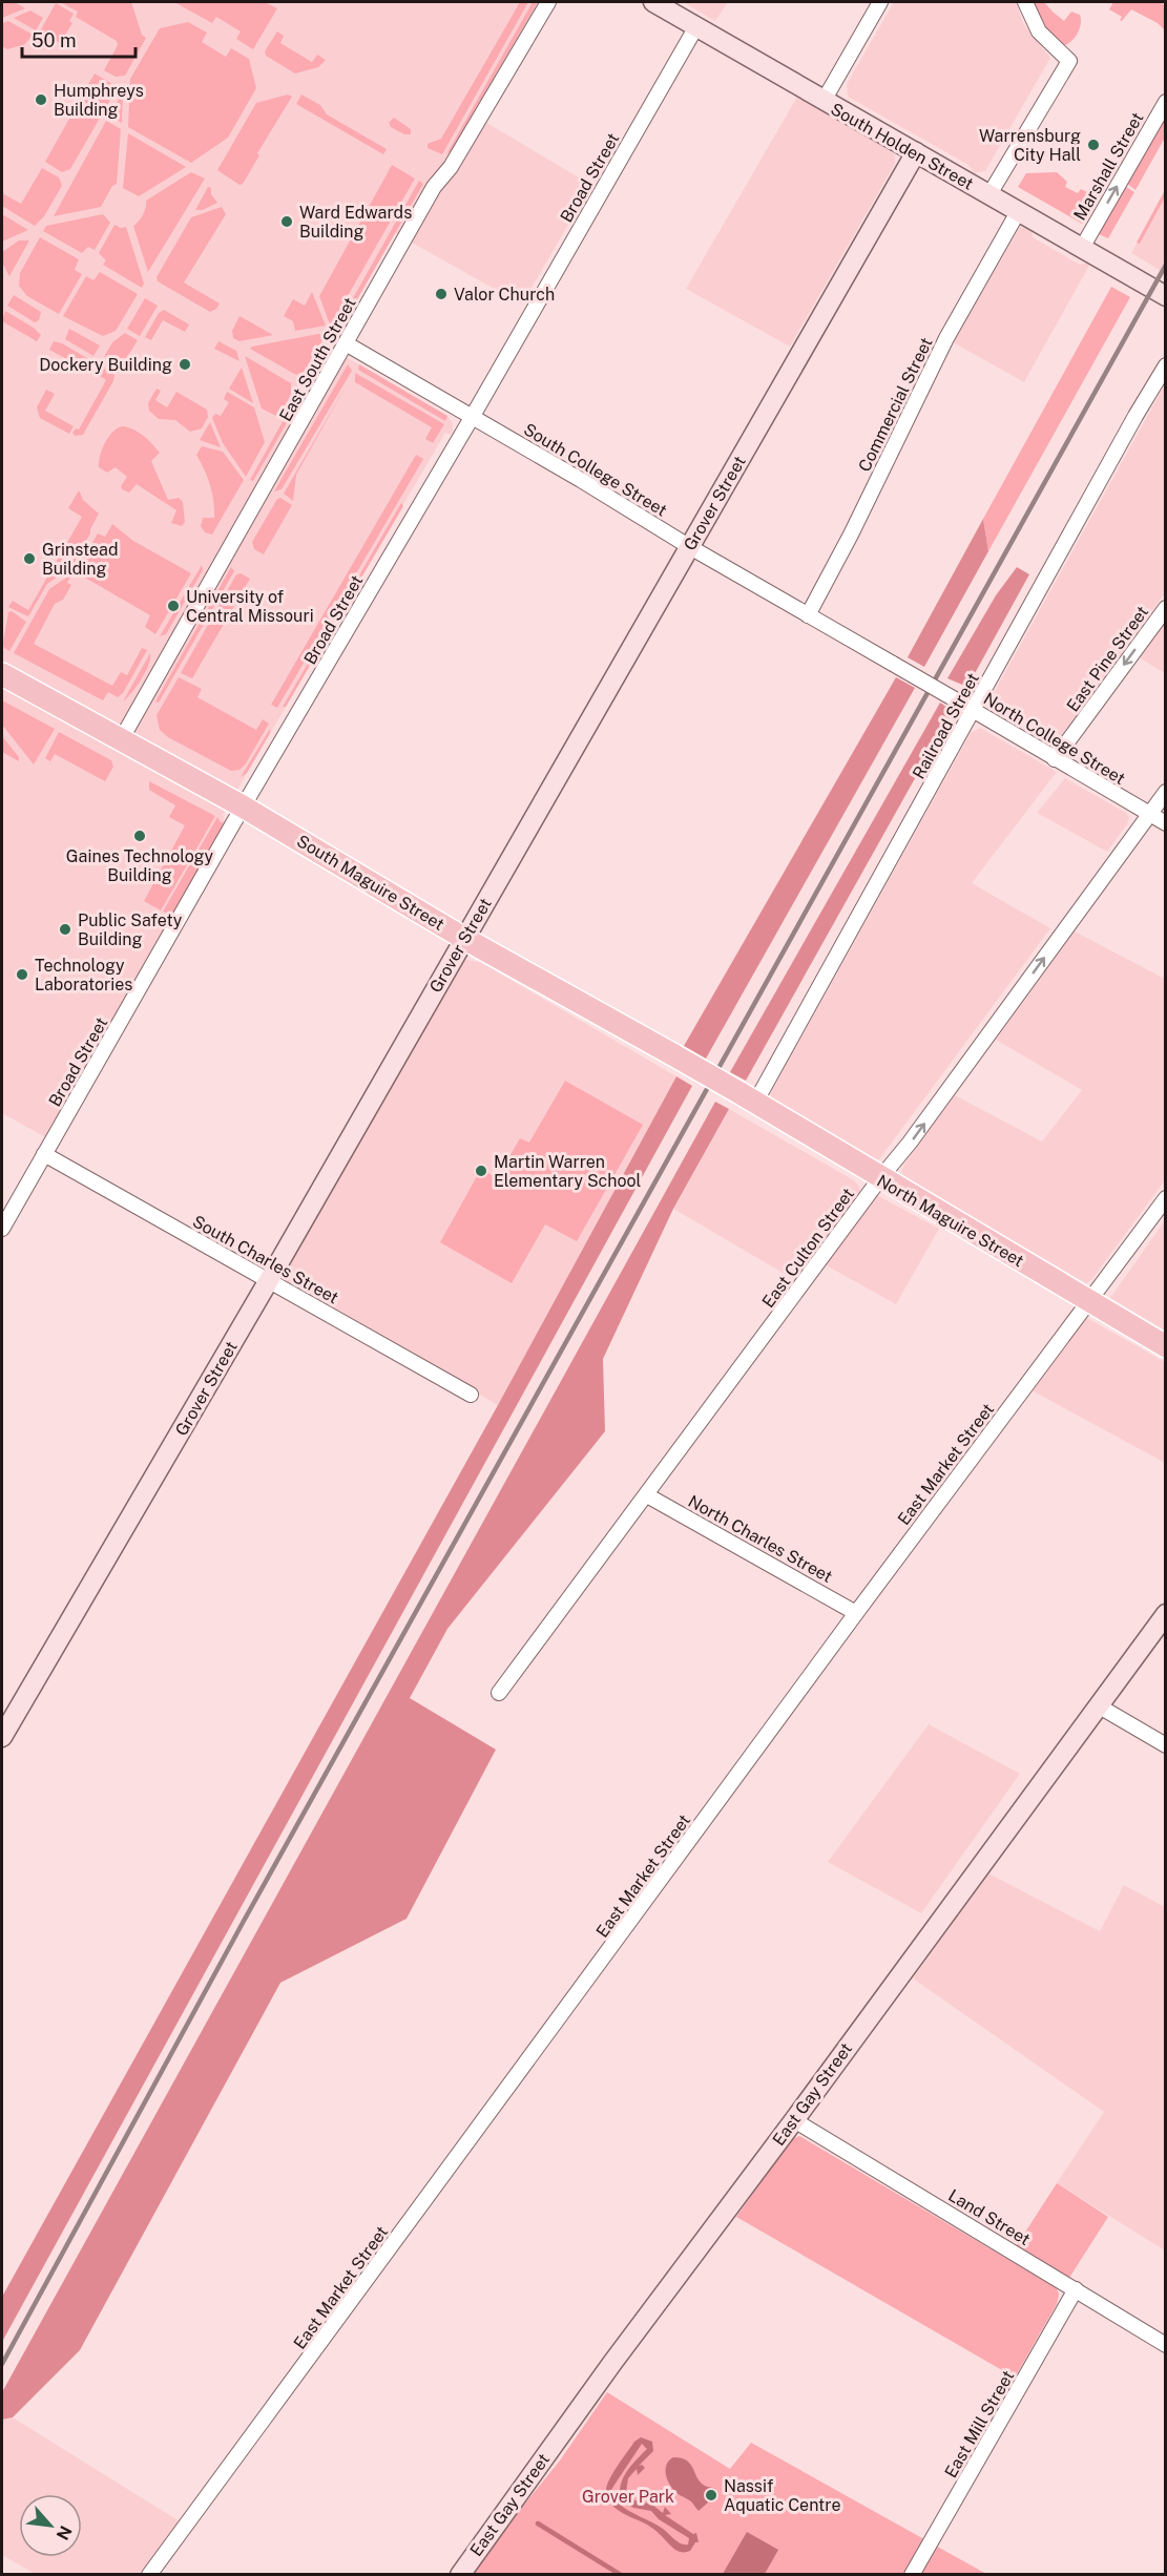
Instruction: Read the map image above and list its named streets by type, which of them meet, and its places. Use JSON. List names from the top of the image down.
{
  "streets": {
    "main road": ["South Maguire Street", "North Maguire Street"],
    "street": [
      "South Holden Street",
      "Marshall Street",
      "Broad Street",
      "East South Street",
      "Commercial Street",
      "South College Street",
      "Grover Street",
      "East Pine Street",
      "Railroad Street",
      "North College Street",
      "East Culton Street",
      "South Charles Street",
      "East Market Street",
      "North Charles Street",
      "East Gay Street",
      "Land Street",
      "East Mill Street"
    ]
  },
  "crossings": [
    ["South Holden Street", "Marshall Street"],
    ["South Holden Street", "Broad Street"],
    ["South Holden Street", "Commercial Street"],
    ["South Holden Street", "Grover Street"],
    ["Broad Street", "South College Street"],
    ["Broad Street", "South Maguire Street"],
    ["Broad Street", "South Charles Street"],
    ["East South Street", "South College Street"],
    ["East South Street", "South Maguire Street"],
    ["Commercial Street", "South College Street"],
    ["South College Street", "Grover Street"],
    ["South College Street", "North College Street"],
    ["Grover Street", "South Maguire Street"],
    ["Grover Street", "South Charles Street"],
    ["East Pine Street", "North College Street"],
    ["Railroad Street", "North College Street"],
    ["Railroad Street", "South Maguire Street"],
    ["Railroad Street", "North Maguire Street"],
    ["North College Street", "East Culton Street"],
    ["South Maguire Street", "North Maguire Street"],
    ["North Maguire Street", "East Culton Street"],
    ["North Maguire Street", "East Market Street"],
    ["East Culton Street", "North Charles Street"],
    ["East Market Street", "North Charles Street"],
    ["East Gay Street", "Land Street"],
    ["Land Street", "East Mill Street"]
  ],
  "one_way": ["Marshall Street", "East Pine Street", "East Culton Street"],
  "parks": ["Grover Park"],
  "places": [
    "Humphreys Building",
    "Warrensburg City Hall",
    "Ward Edwards Building",
    "Valor Church",
    "Dockery Building",
    "Grinstead Building",
    "University of Central Missouri",
    "Gaines Technology Building",
    "Public Safety Building",
    "Technology Laboratories",
    "Martin Warren Elementary School",
    "Nassif Aquatic Centre"
  ],
  "scale_bar": "50 m",
  "north": "bottom right"
}
